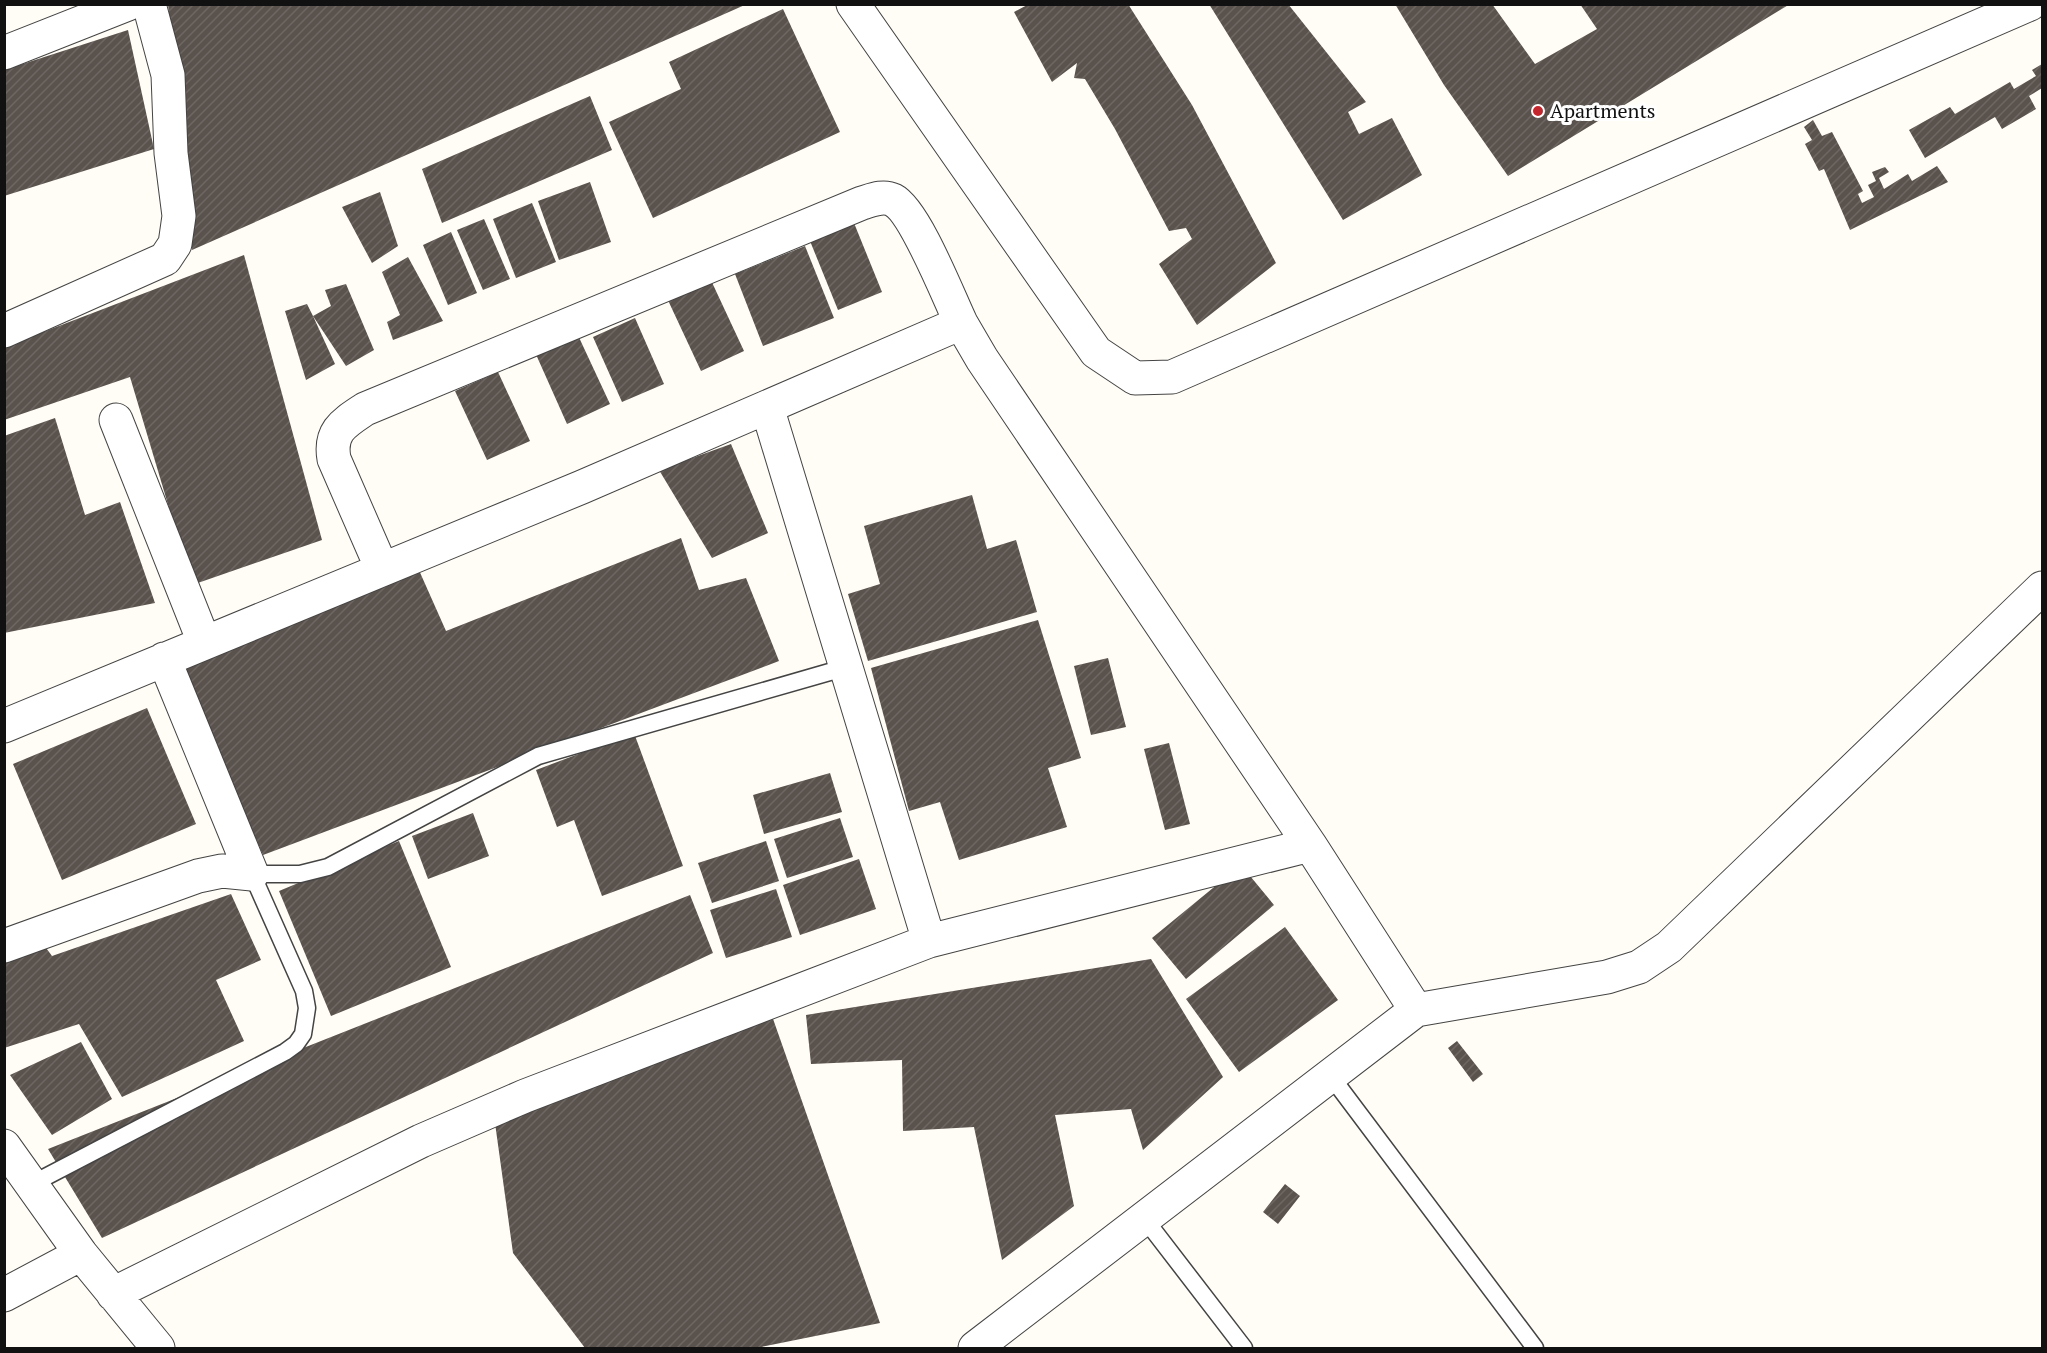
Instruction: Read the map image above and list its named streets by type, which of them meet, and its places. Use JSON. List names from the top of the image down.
{
  "places": ["Apartments"]
}
